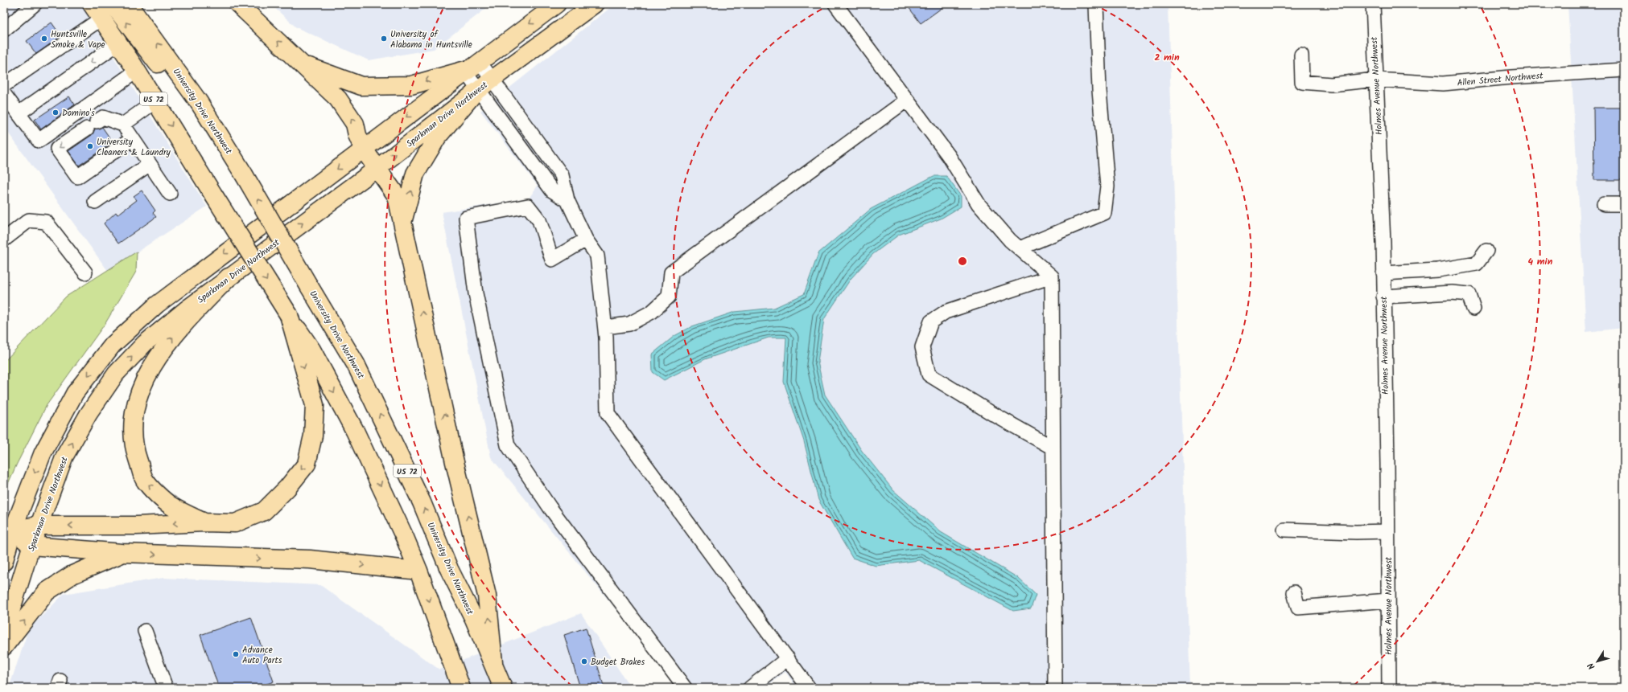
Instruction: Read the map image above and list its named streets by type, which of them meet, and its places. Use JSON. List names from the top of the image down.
{
  "streets": {
    "highway": ["US 72", "University Drive Northwest"],
    "main road": ["Sparkman Drive Northwest"],
    "street": ["Allen Street Northwest", "Holmes Avenue Northwest"]
  },
  "crossings": [
    ["Allen Street Northwest", "Holmes Avenue Northwest"],
    ["US 72", "University Drive Northwest"]
  ],
  "places": [
    "Huntsville Smoke & Vape",
    "University of Alabama in Huntsville",
    "Domino's",
    "University Cleaners & Laundry",
    "Advance Auto Parts",
    "Budget Brakes"
  ],
  "north": "bottom left",
  "rings": ["2 min", "4 min"]
}
